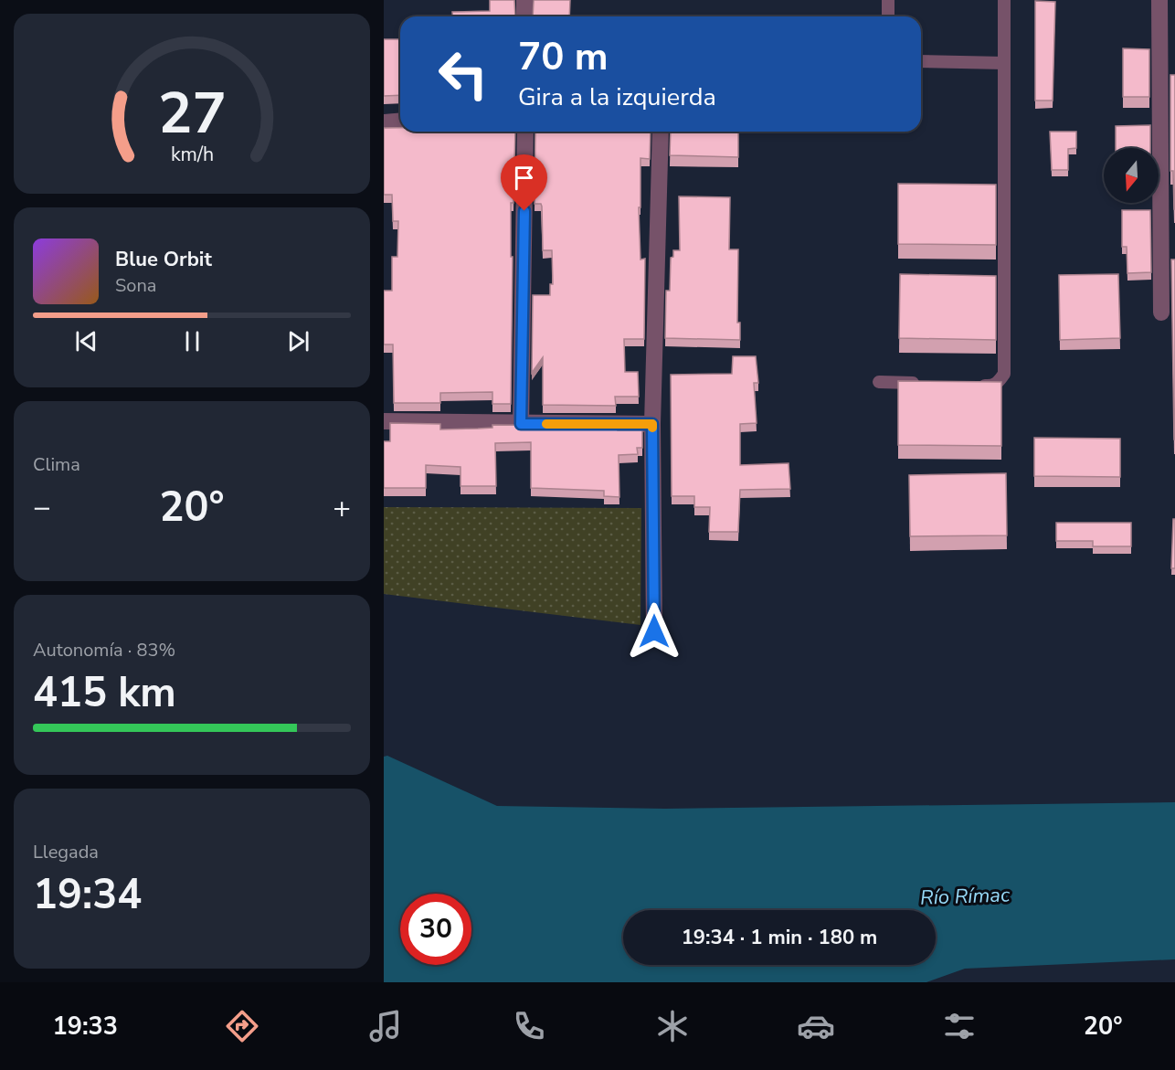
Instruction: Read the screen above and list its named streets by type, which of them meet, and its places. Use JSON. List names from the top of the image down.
{
  "water": ["Río Rímac"],
  "north": "bottom",
  "page": {
    "turn": ["70 m", "Gira a la izquierda"],
    "song": ["Blue Orbit", "Sona"],
    "tile": [
      "Clima",
      ["Autonomía · 83%", "415 km"],
      ["Llegada", "19:34"]
    ],
    "heat": ["−", "20°", "+"],
    "limit": "30",
    "trip": "19:34 · 1 min · 180 m",
    "tabs": ["19:33", "20°"],
    "gauge": ["27", "km/h"]
  }
}
